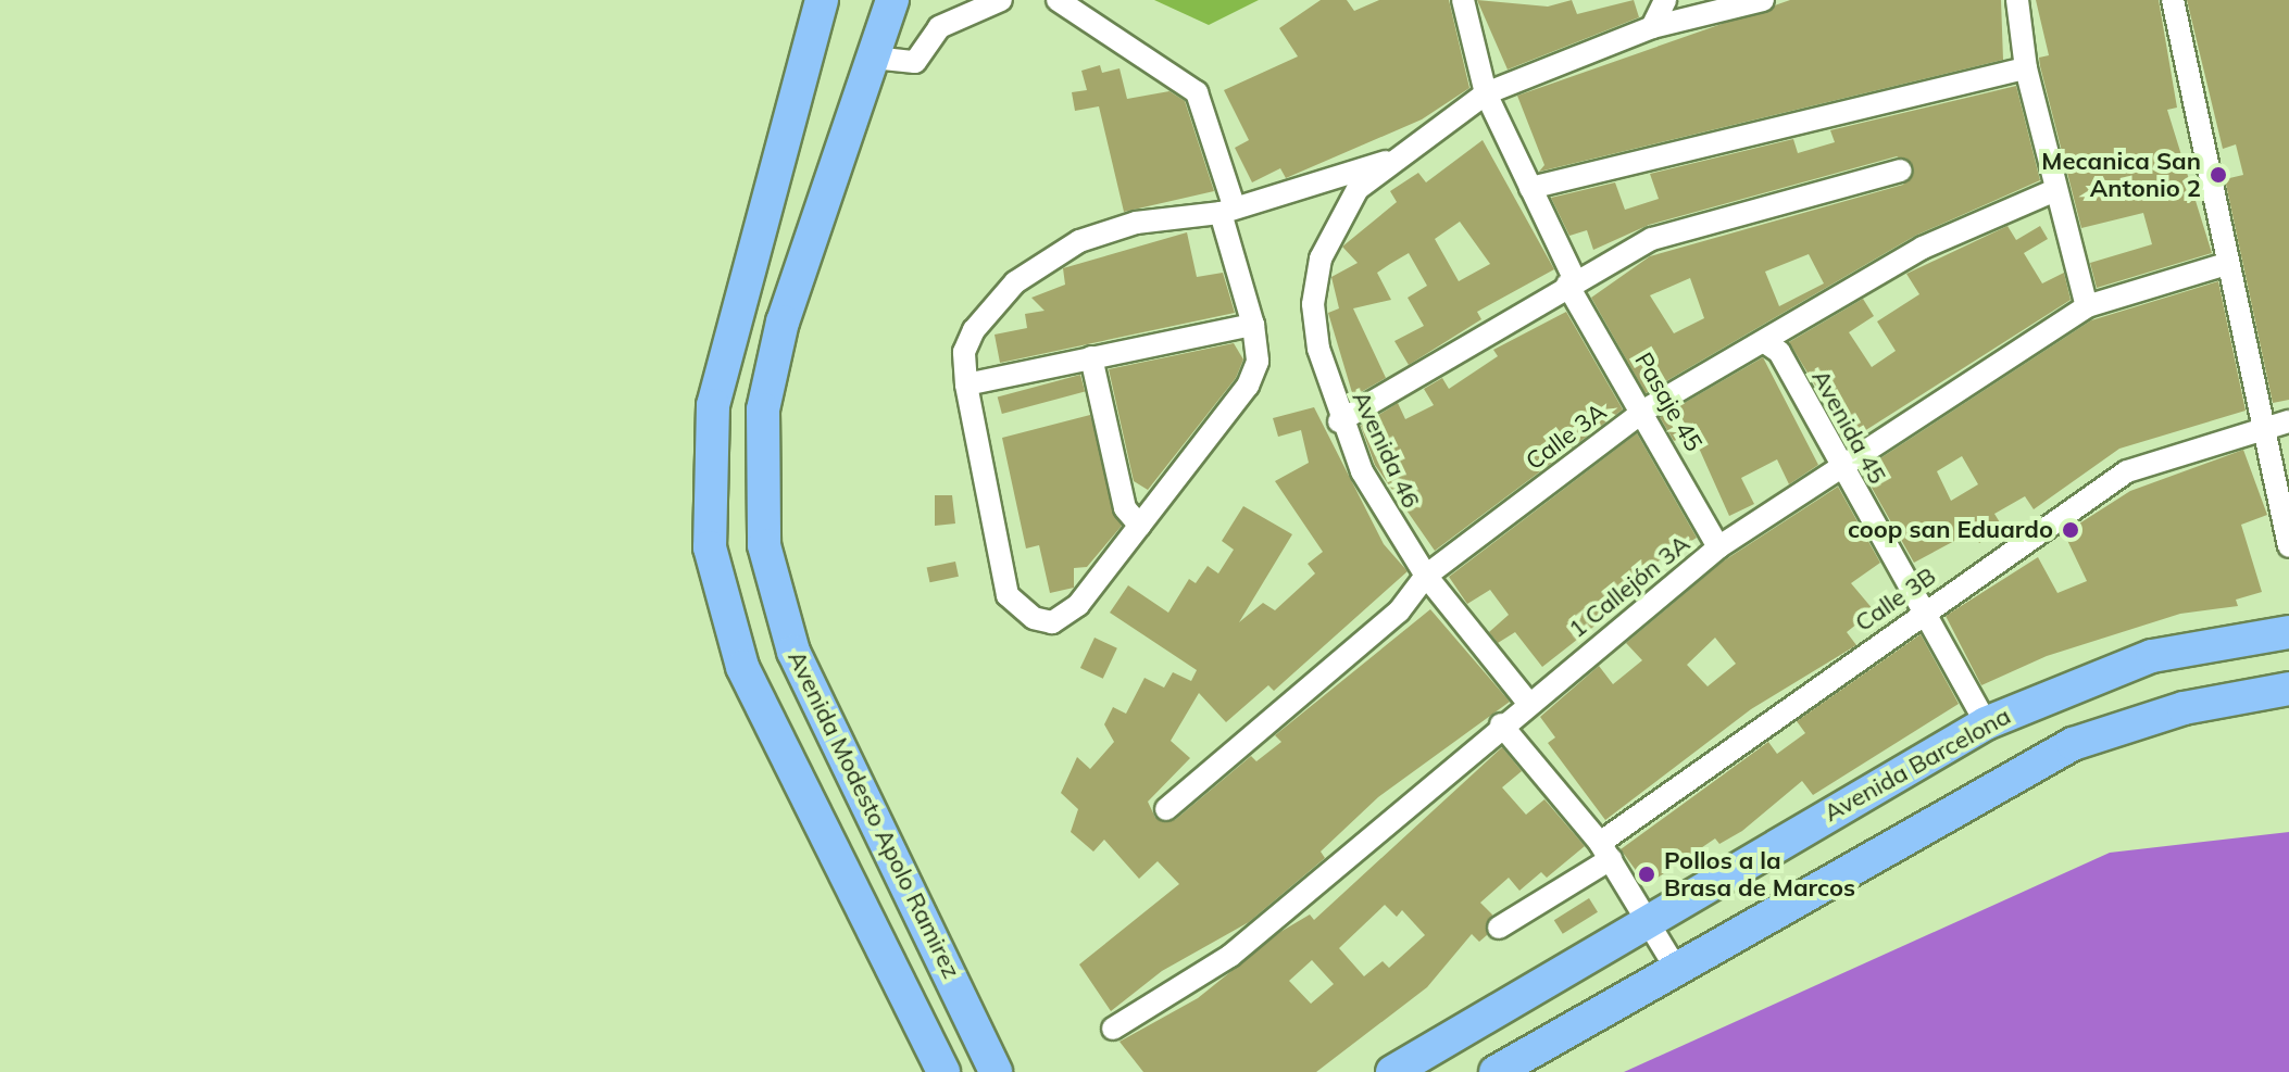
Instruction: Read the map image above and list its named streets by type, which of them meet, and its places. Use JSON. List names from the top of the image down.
{
  "streets": {
    "main road": ["Avenida Barcelona", "Avenida Modesto Apolo Ramirez"],
    "street": [
      "Pasaje 45",
      "Avenida 45",
      "Calle 3A",
      "Avenida 46",
      "1 Callejón 3A",
      "Calle 3B"
    ]
  },
  "crossings": [
    ["Pasaje 45", "Calle 3A"],
    ["Pasaje 45", "Avenida 46"],
    ["Pasaje 45", "1 Callejón 3A"],
    ["Avenida 45", "Calle 3A"],
    ["Avenida 45", "1 Callejón 3A"],
    ["Avenida 45", "Calle 3B"],
    ["Avenida 45", "Avenida Barcelona"],
    ["Calle 3A", "Avenida 46"],
    ["Avenida 46", "1 Callejón 3A"]
  ],
  "places": ["Mecanica San Antonio 2", "coop san Eduardo", "Pollos a la Brasa de Marcos"]
}
